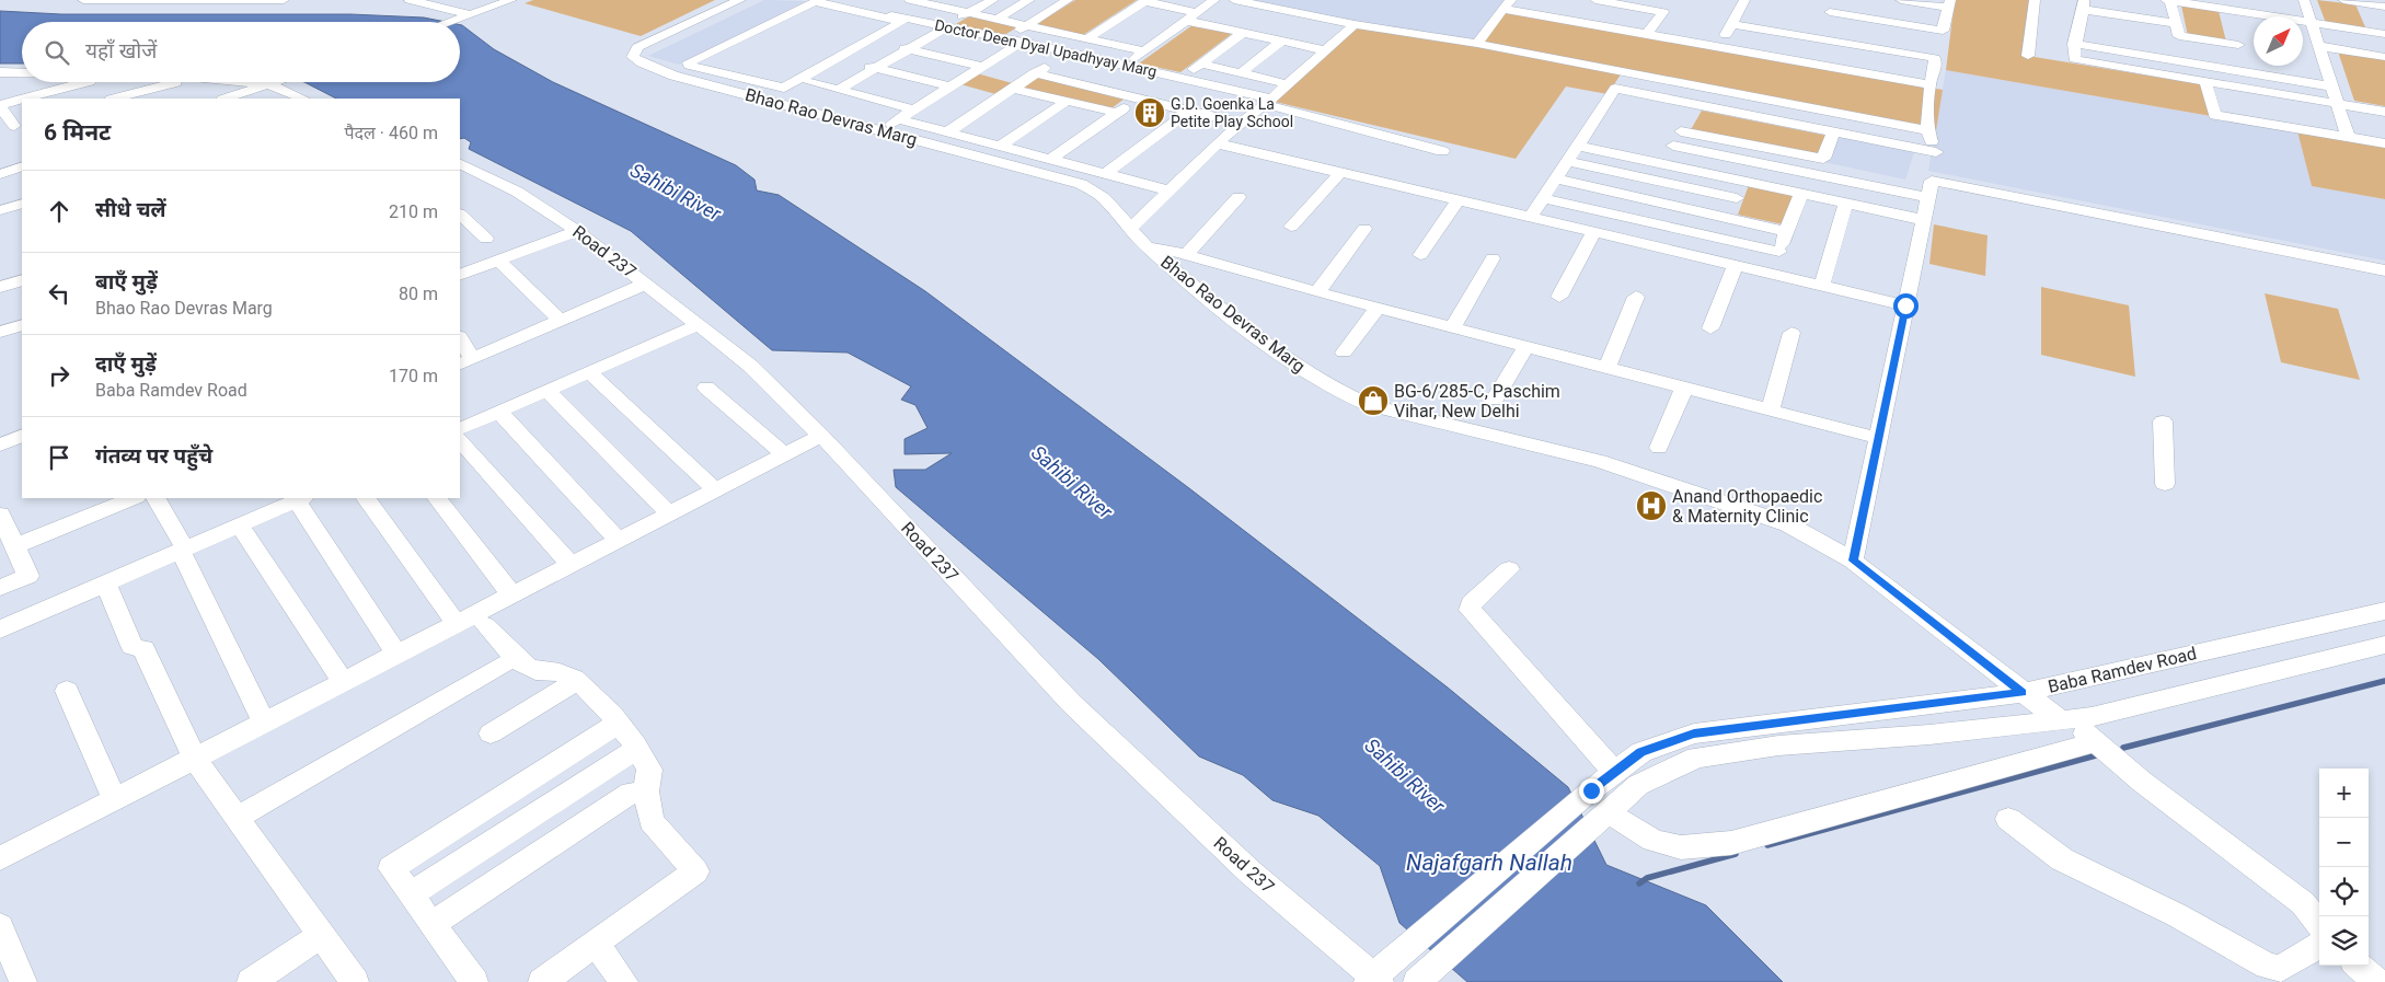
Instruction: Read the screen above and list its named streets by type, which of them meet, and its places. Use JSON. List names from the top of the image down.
{
  "streets": {
    "street": [
      "Doctor Deen Dyal Upadhyay Marg",
      "Bhao Rao Devras Marg",
      "Road 237",
      "Baba Ramdev Road"
    ]
  },
  "crossings": [
    ["Bhao Rao Devras Marg", "Baba Ramdev Road"]
  ],
  "water": ["Sahibi River", "Najafgarh Nallah"],
  "places": {
    "building": ["G.D. Goenka La Petite Play School"],
    "shop": ["BG-6/285-C, Paschim Vihar, New Delhi"],
    "hospital": ["Anand Orthopaedic & Maternity Clinic"]
  },
  "north": "top right",
  "page": {
    "search": "यहाँ खोजें",
    "heading": ["6 मिनट", "पैदल · 460 m"],
    "list": [
      ["सीधे चलें", "210 m"],
      ["बाएँ मुड़ें", "Bhao Rao Devras Marg", "80 m"],
      ["दाएँ मुड़ें", "Baba Ramdev Road", "170 m"],
      "गंतव्य पर पहुँचे"
    ],
    "map_buttons": ["+", "−"]
  }
}
